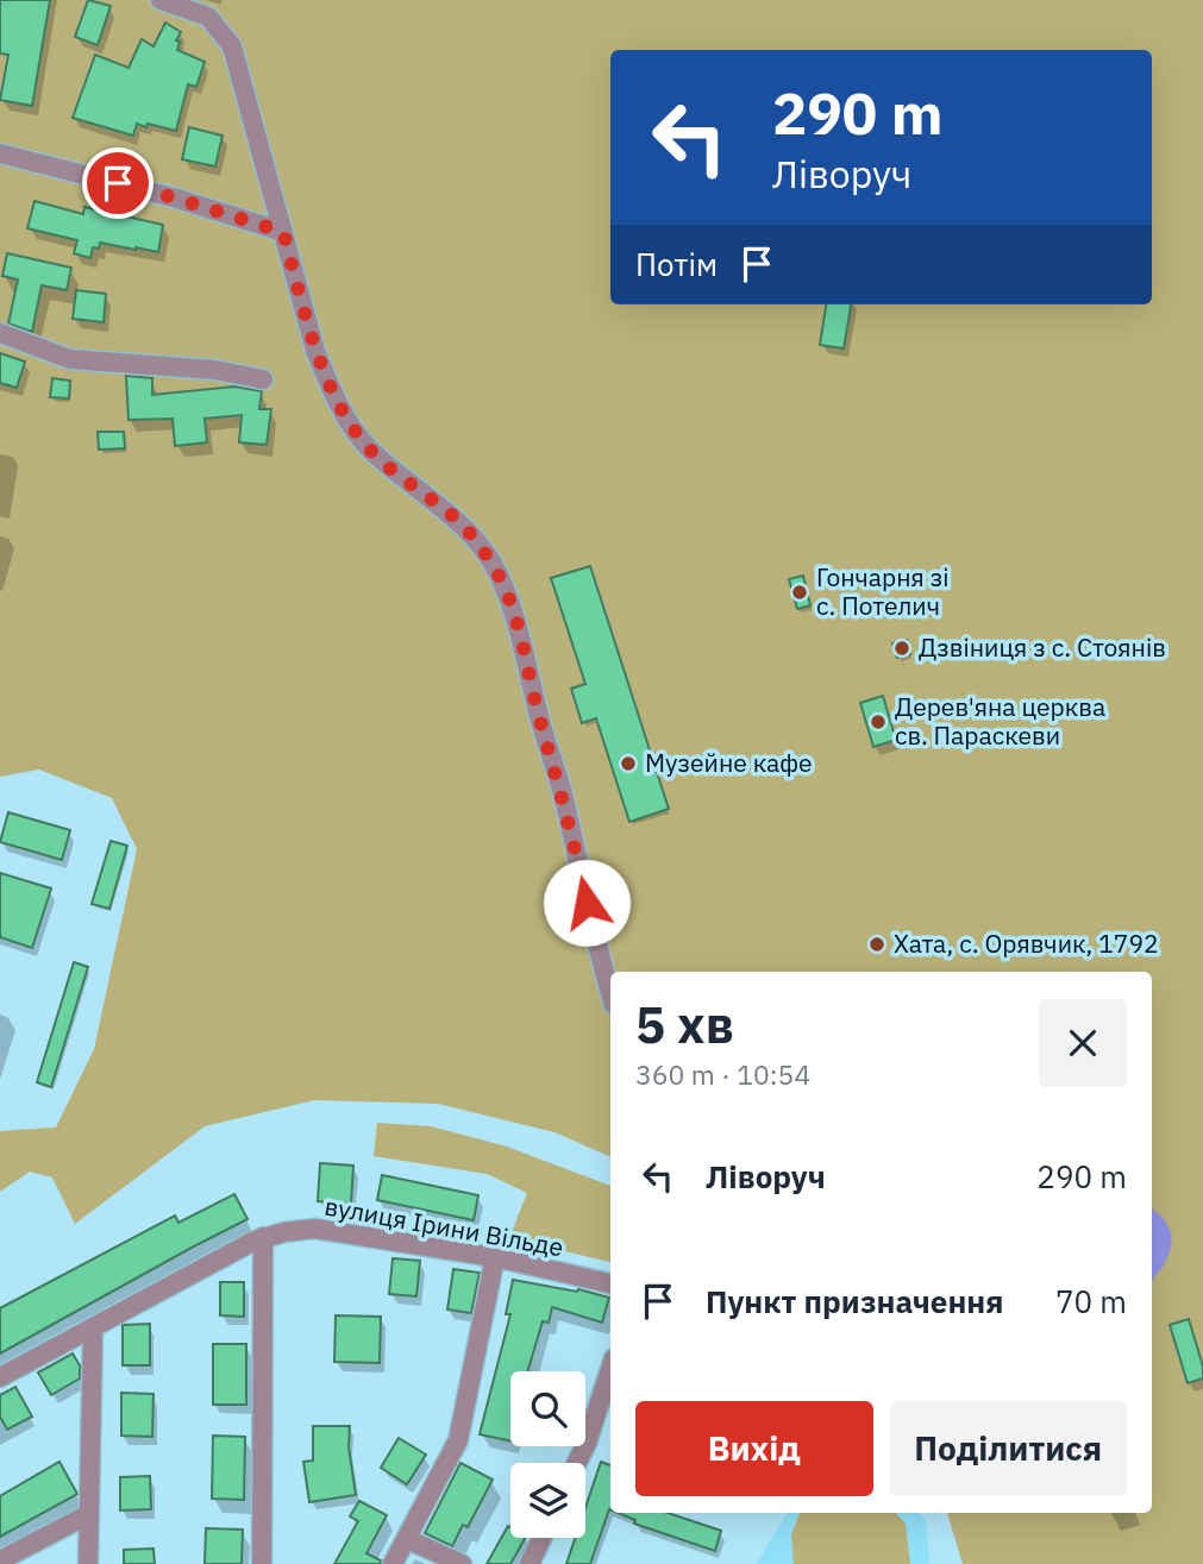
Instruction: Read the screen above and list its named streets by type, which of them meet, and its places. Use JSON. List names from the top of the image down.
{
  "streets": {
    "street": ["вулиця Ірини Вільде"]
  },
  "places": [
    "Гончарня зі с. Потелич",
    "Дзвіниця з с. Стоянів",
    "Дерев'яна церква св. Параскеви",
    "Музейне кафе",
    "Хата, с. Орявчик, 1792"
  ],
  "page": {
    "turn": ["290 m", "Ліворуч"],
    "then": "Потім",
    "heading": ["5 хв", "360 m · 10:54"],
    "list": [
      {
        "name": "Ліворуч",
        "value": "290 m"
      },
      {
        "name": "Пункт призначення",
        "value": "70 m"
      }
    ],
    "buttons": ["Вихід", "Поділитися"]
  }
}
